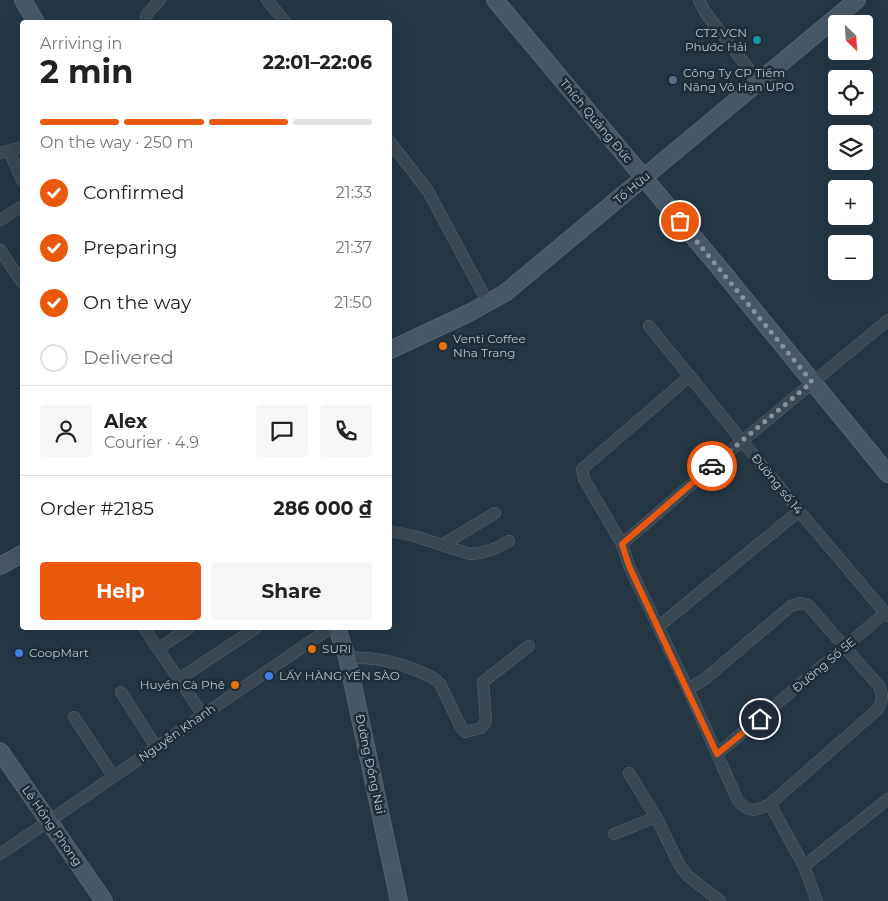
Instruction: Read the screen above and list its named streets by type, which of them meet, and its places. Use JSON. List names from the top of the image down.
{
  "streets": {
    "main road": [
      "Thích Quảng Đức",
      "Tố Hữu",
      "Đường Đồng Nai",
      "Lê Hồng Phong"
    ],
    "street": ["Đường số 14", "Đường Số 5E", "Nguyễn Khanh"]
  },
  "crossings": [
    ["Thích Quảng Đức", "Tố Hữu"],
    ["Đường số 14", "Đường Số 5E"],
    ["Nguyễn Khanh", "Lê Hồng Phong"]
  ],
  "places": [
    "CT2 VCN Phước Hải",
    "Công Ty CP Tiềm Năng Vô Hạn UPO",
    "Venti Coffee Nha Trang",
    "SURI",
    "CoopMart",
    "LẤY HÀNG YẾN SÀO",
    "Huyền Cà Phê"
  ],
  "north": "bottom right",
  "page": {
    "map_buttons": ["+", "−"],
    "heading": ["2 min", "Arriving in", "22:01–22:06"],
    "panel": [
      "Alex",
      "Courier · 4.9",
      "Order #2185",
      "286 000 ₫"
    ],
    "bar": "On the way · 250 m",
    "list": [
      ["Confirmed", "21:33"],
      ["Preparing", "21:37"],
      ["On the way", "21:50"],
      "Delivered"
    ],
    "buttons": ["Help", "Share"]
  }
}
